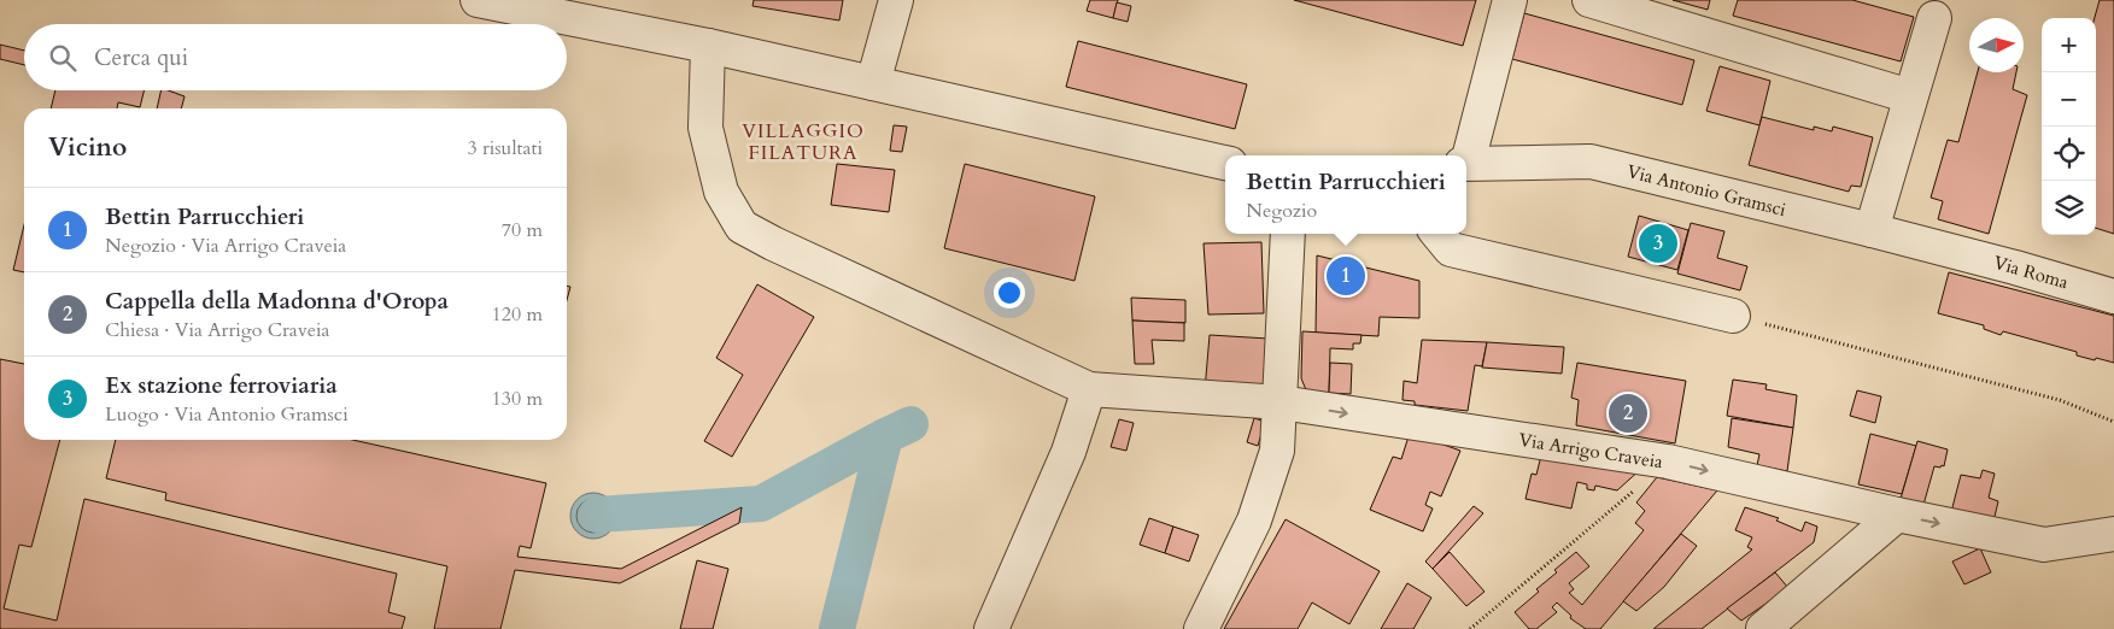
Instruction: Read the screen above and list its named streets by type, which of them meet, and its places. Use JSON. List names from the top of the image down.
{
  "streets": {
    "street": ["Via Antonio Gramsci", "Via Roma", "Via Arrigo Craveia"]
  },
  "crossings": [
    ["Via Antonio Gramsci", "Via Roma"]
  ],
  "districts": ["VILLAGGIO FILATURA"],
  "north": "right",
  "page": {
    "map_buttons": ["+", "−"],
    "search": "Cerca qui",
    "heading": ["Vicino", "3 risultati"],
    "popup": ["Bettin Parrucchieri", "Negozio"],
    "list": [
      {
        "mark": "1",
        "name": "Bettin Parrucchieri",
        "note": "Negozio · Via Arrigo Craveia",
        "value": "70 m"
      },
      {
        "mark": "2",
        "name": "Cappella della Madonna d'Oropa",
        "note": "Chiesa · Via Arrigo Craveia",
        "value": "120 m"
      },
      {
        "mark": "3",
        "name": "Ex stazione ferroviaria",
        "note": "Luogo · Via Antonio Gramsci",
        "value": "130 m"
      }
    ],
    "pins": ["3", "1", "2"]
  }
}
